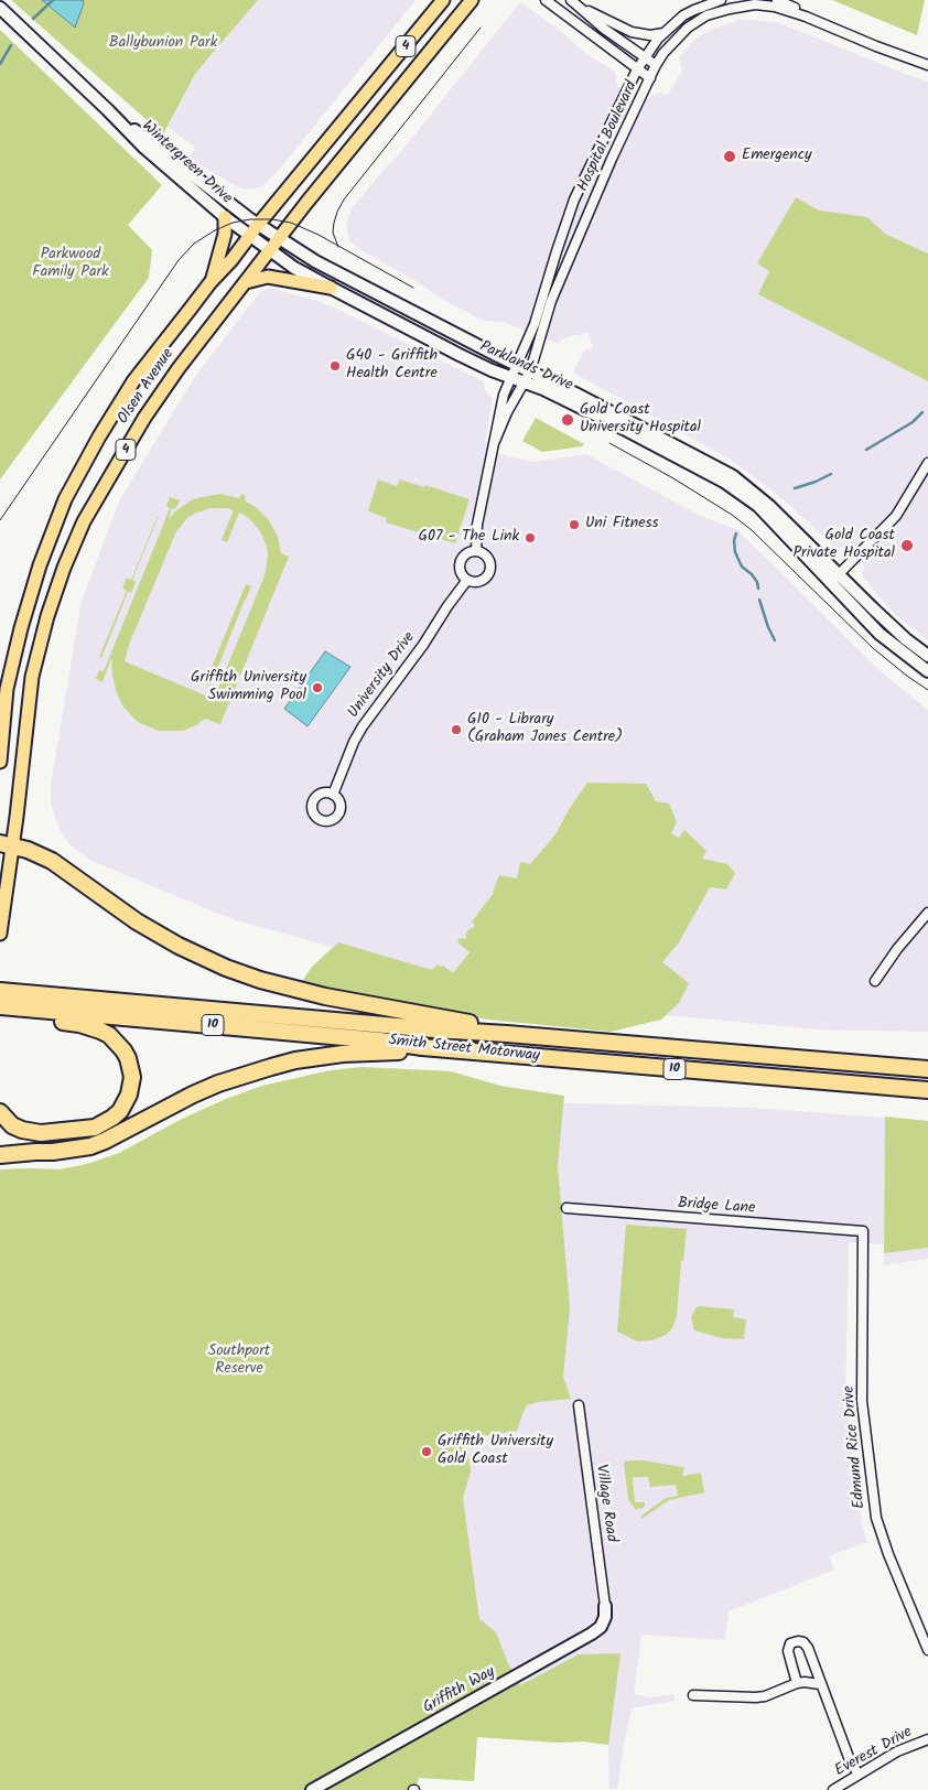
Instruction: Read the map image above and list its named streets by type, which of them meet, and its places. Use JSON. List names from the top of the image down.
{
  "streets": {
    "highway": ["10", "Smith Street Motorway"],
    "main road": ["4", "Olsen Avenue"],
    "street": [
      "Hospital Boulevard",
      "Wintergreen Drive",
      "Parklands Drive",
      "University Drive",
      "Bridge Lane",
      "Edmund Rice Drive",
      "Village Road",
      "Griffith Way",
      "Everest Drive"
    ]
  },
  "crossings": [
    ["Hospital Boulevard", "Parklands Drive"],
    ["Wintergreen Drive", "Parklands Drive"],
    ["Wintergreen Drive", "Olsen Avenue"],
    ["Parklands Drive", "Olsen Avenue"],
    ["Bridge Lane", "Edmund Rice Drive"],
    ["Village Road", "Griffith Way"]
  ],
  "parks": ["Ballybunion Park", "Parkwood Family Park", "Southport Reserve"],
  "places": [
    "Emergency",
    "G40 - Griffith Health Centre",
    "Gold Coast University Hospital",
    "Uni Fitness",
    "G07 - The Link",
    "Gold Coast Private Hospital",
    "Griffith University Swimming Pool",
    "G10 - Library (Graham Jones Centre)",
    "Griffith University Gold Coast"
  ]
}
